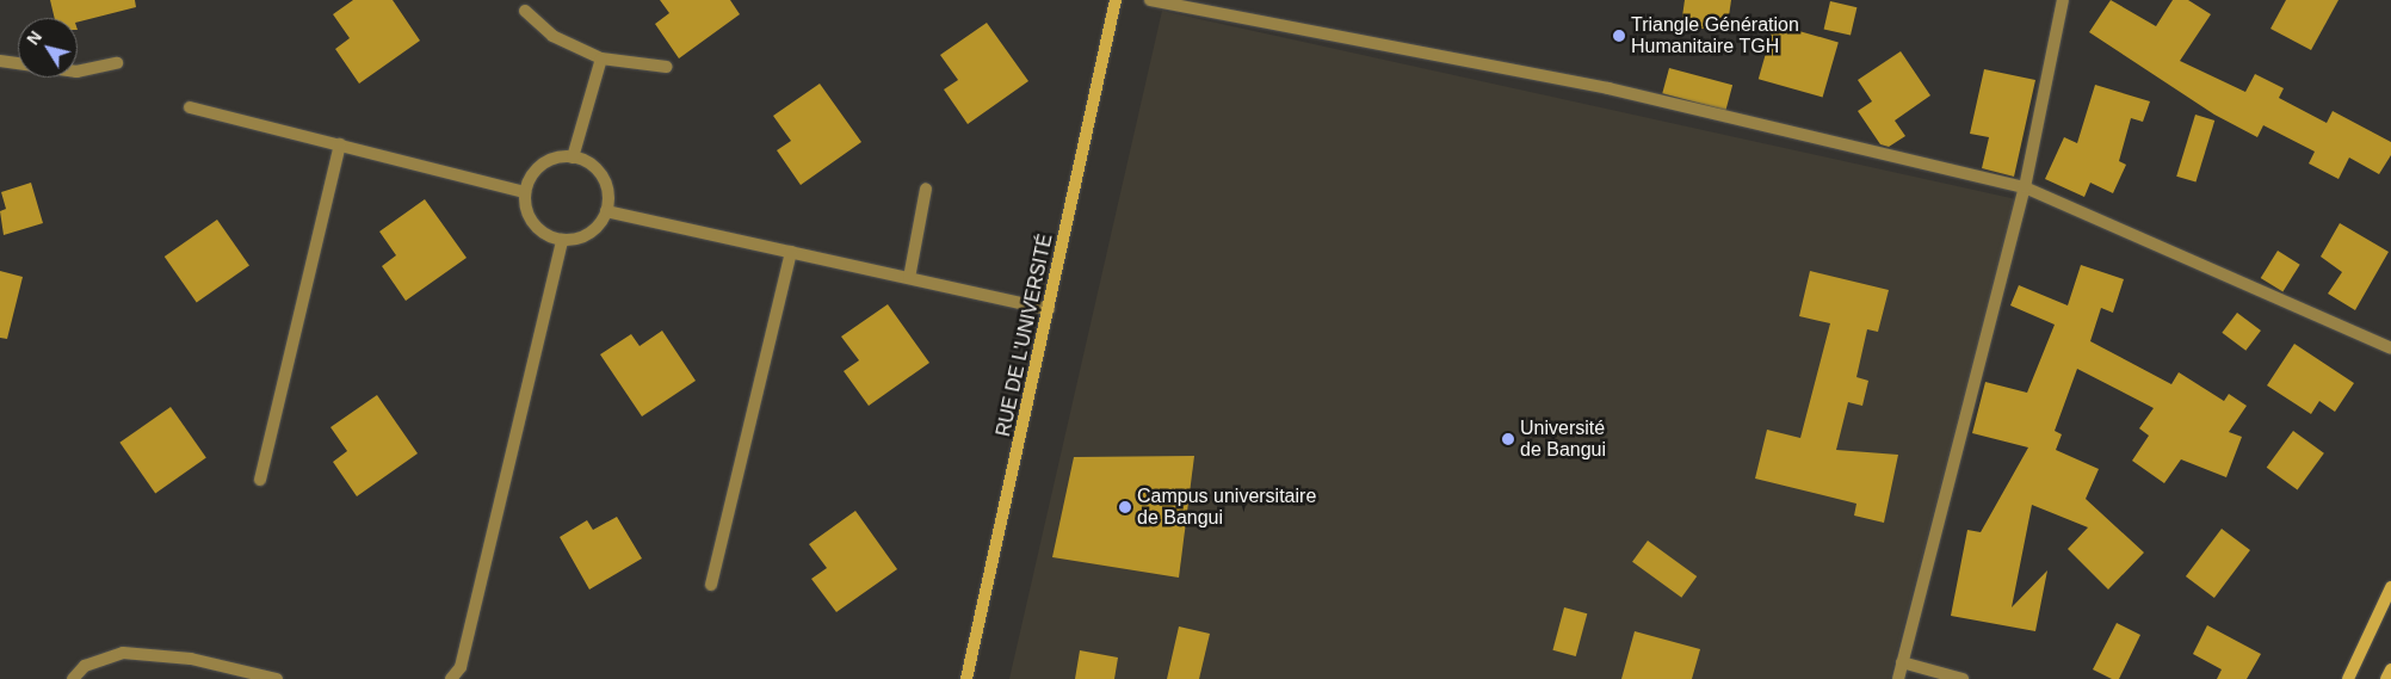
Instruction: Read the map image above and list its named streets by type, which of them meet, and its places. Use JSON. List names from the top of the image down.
{
  "streets": {
    "street": ["RUE DE L'UNIVERSITÉ"]
  },
  "places": ["Triangle Génération Humanitaire TGH", "Université de Bangui", "Campus universitaire de Bangui"],
  "north": "top left"
}
